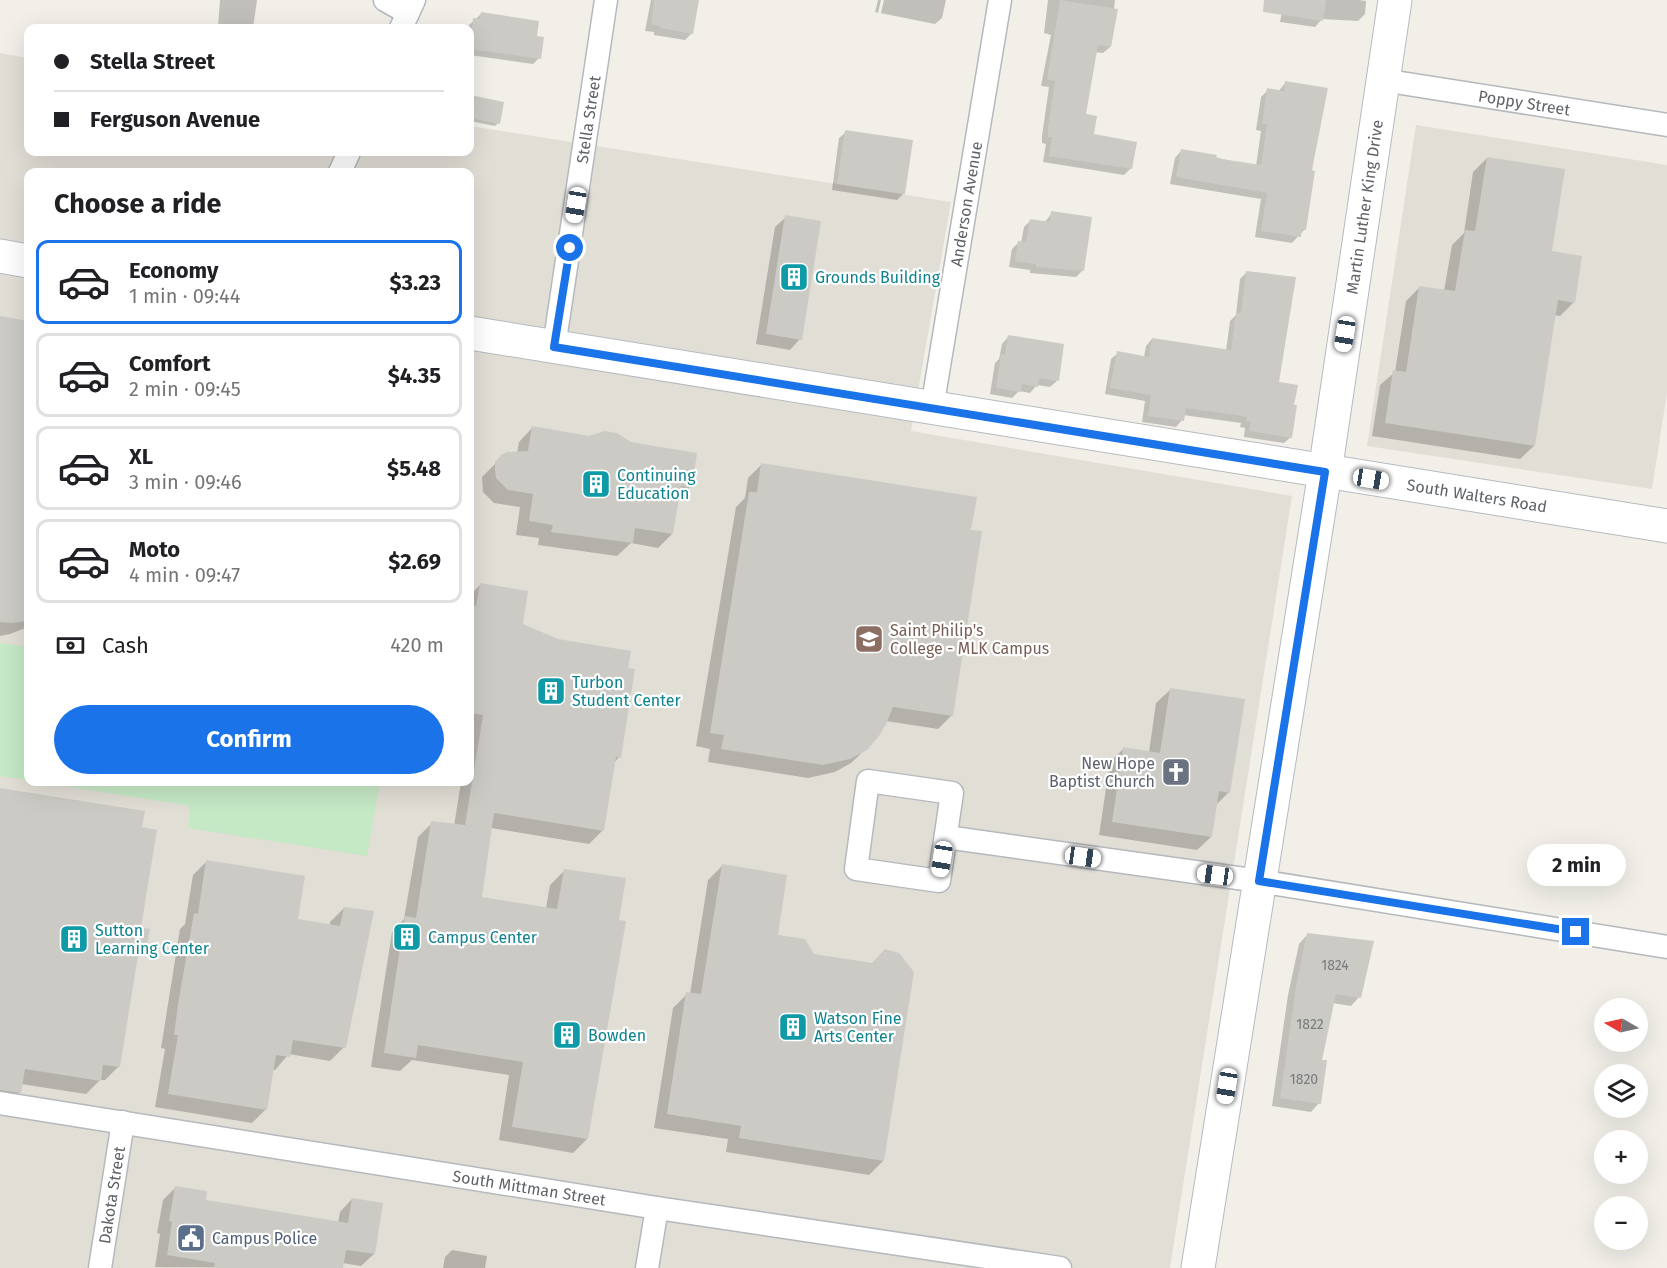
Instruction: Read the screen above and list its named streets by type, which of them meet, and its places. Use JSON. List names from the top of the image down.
{
  "streets": {
    "main road": ["Martin Luther King Drive", "South Walters Road"],
    "street": [
      "Poppy Street",
      "Stella Street",
      "Anderson Avenue",
      "South Mittman Street",
      "Dakota Street"
    ]
  },
  "crossings": [
    ["Poppy Street", "Martin Luther King Drive"],
    ["Stella Street", "South Walters Road"],
    ["Anderson Avenue", "South Walters Road"],
    ["Martin Luther King Drive", "South Walters Road"],
    ["South Mittman Street", "Dakota Street"]
  ],
  "places": {
    "building": [
      "Grounds Building",
      "Continuing Education",
      "Turbon Student Center",
      "Campus Center",
      "Sutton Learning Center",
      "Watson Fine Arts Center",
      "Bowden"
    ],
    "school or university": ["Saint Philip's College - MLK Campus"],
    "church": ["New Hope Baptist Church"],
    "public building": ["Campus Police"]
  },
  "house_numbers": ["1824", "1822", "1820"],
  "north": "left",
  "page": {
    "banner": ["Stella Street", "Ferguson Avenue"],
    "heading": "Choose a ride",
    "list": [
      {
        "name": "Economy",
        "note": "1 min · 09:44",
        "value": "$3.23"
      },
      {
        "name": "Comfort",
        "note": "2 min · 09:45",
        "value": "$4.35"
      },
      {
        "name": "XL",
        "note": "3 min · 09:46",
        "value": "$5.48"
      },
      {
        "name": "Moto",
        "note": "4 min · 09:47",
        "value": "$2.69"
      }
    ],
    "pay": ["Cash", "420 m"],
    "buttons": "Confirm",
    "bubble": "2 min",
    "map_buttons": ["+", "−"]
  }
}
